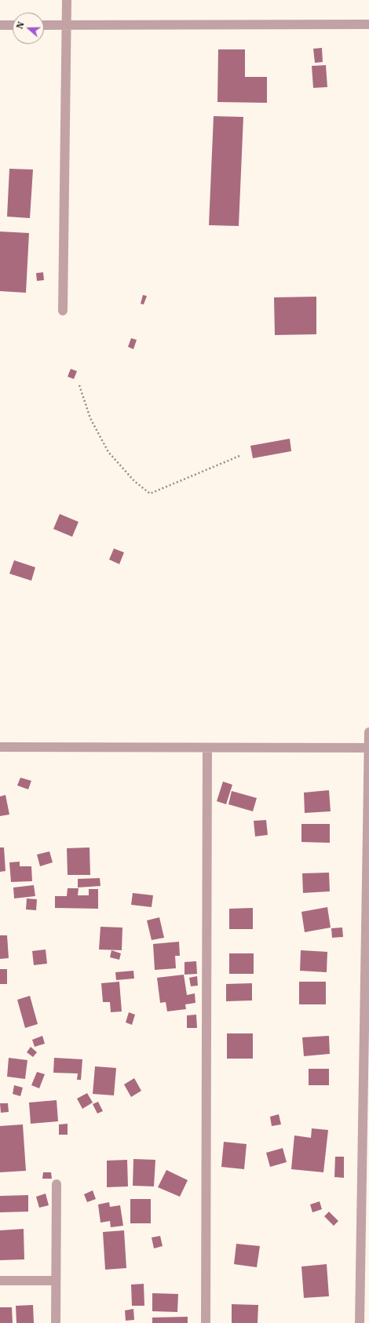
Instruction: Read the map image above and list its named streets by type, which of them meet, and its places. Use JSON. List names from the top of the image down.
{
  "north": "left"
}
